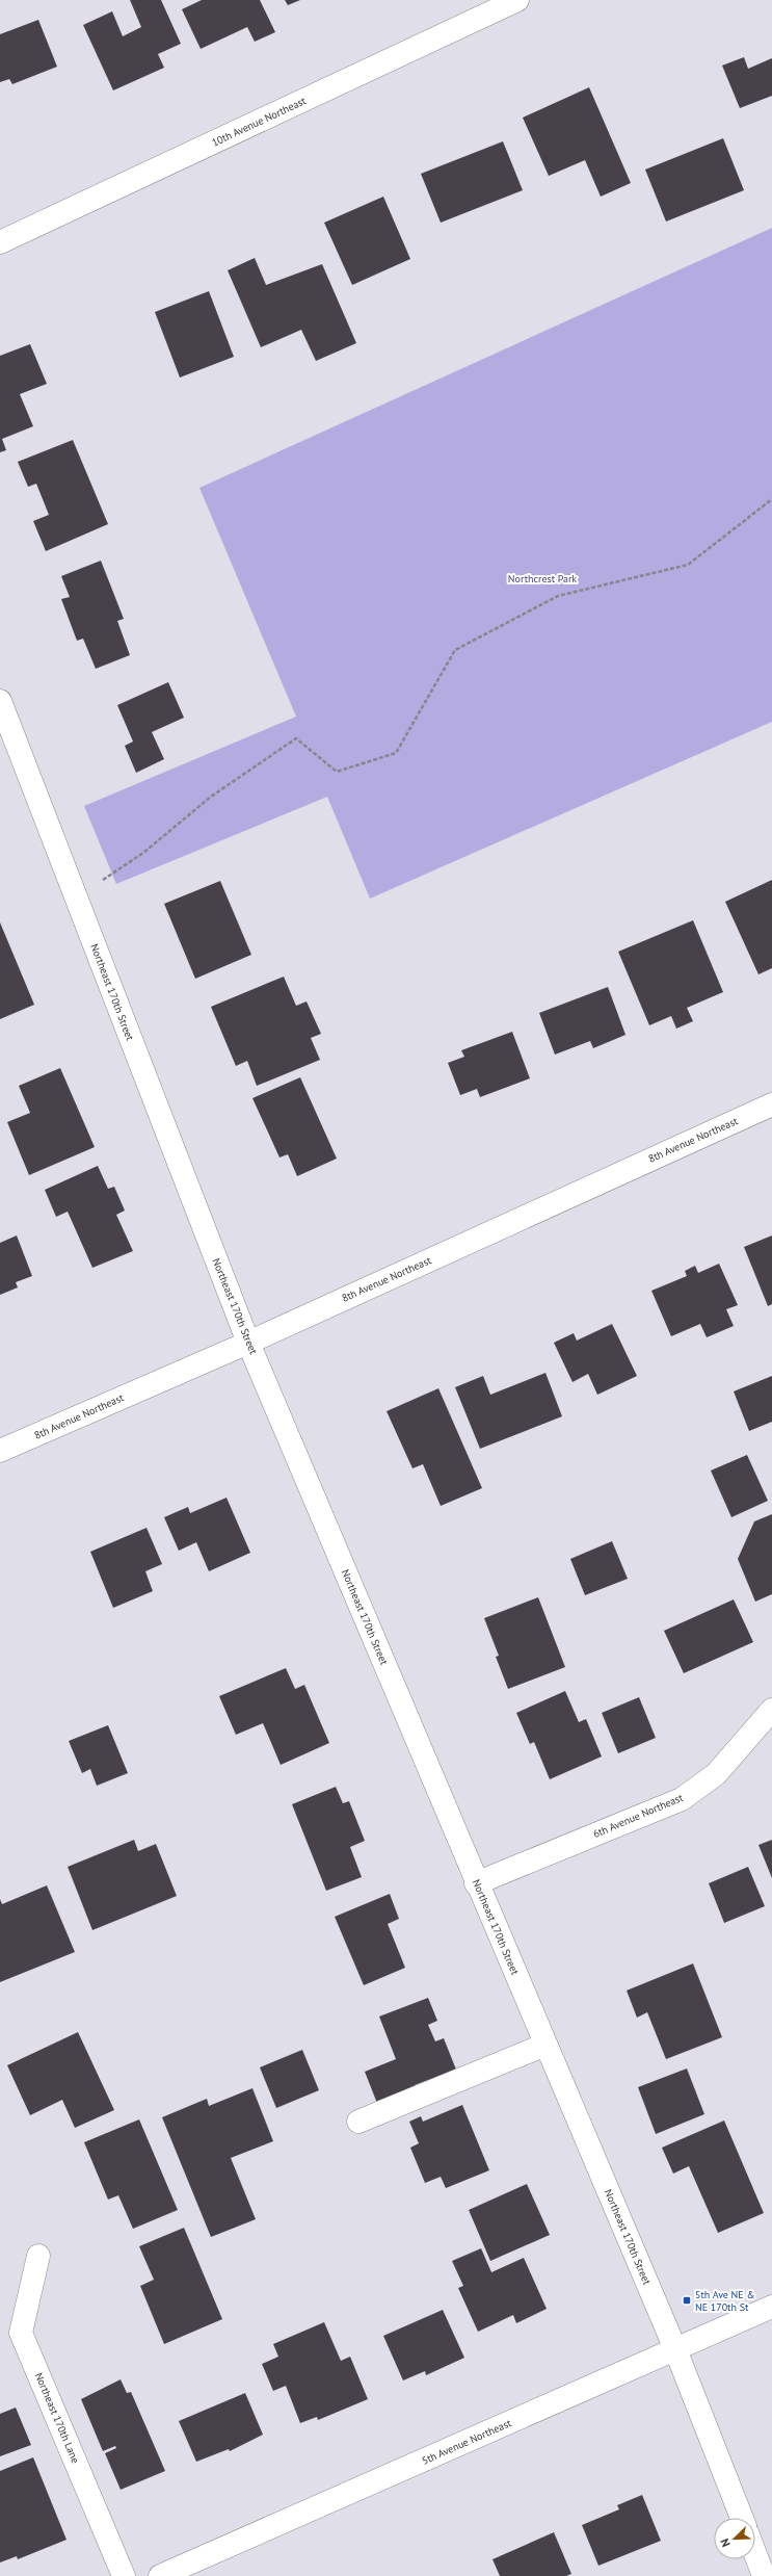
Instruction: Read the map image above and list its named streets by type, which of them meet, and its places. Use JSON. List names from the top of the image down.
{
  "streets": {
    "street": [
      "10th Avenue Northeast",
      "Northeast 170th Street",
      "8th Avenue Northeast",
      "6th Avenue Northeast",
      "Northeast 170th Lane",
      "5th Avenue Northeast"
    ]
  },
  "crossings": [
    ["Northeast 170th Street", "8th Avenue Northeast"],
    ["Northeast 170th Street", "6th Avenue Northeast"],
    ["Northeast 170th Street", "5th Avenue Northeast"]
  ],
  "parks": ["Northcrest Park"],
  "places": {
    "transit": ["5th Ave NE & NE 170th St"]
  },
  "north": "bottom left"
}
